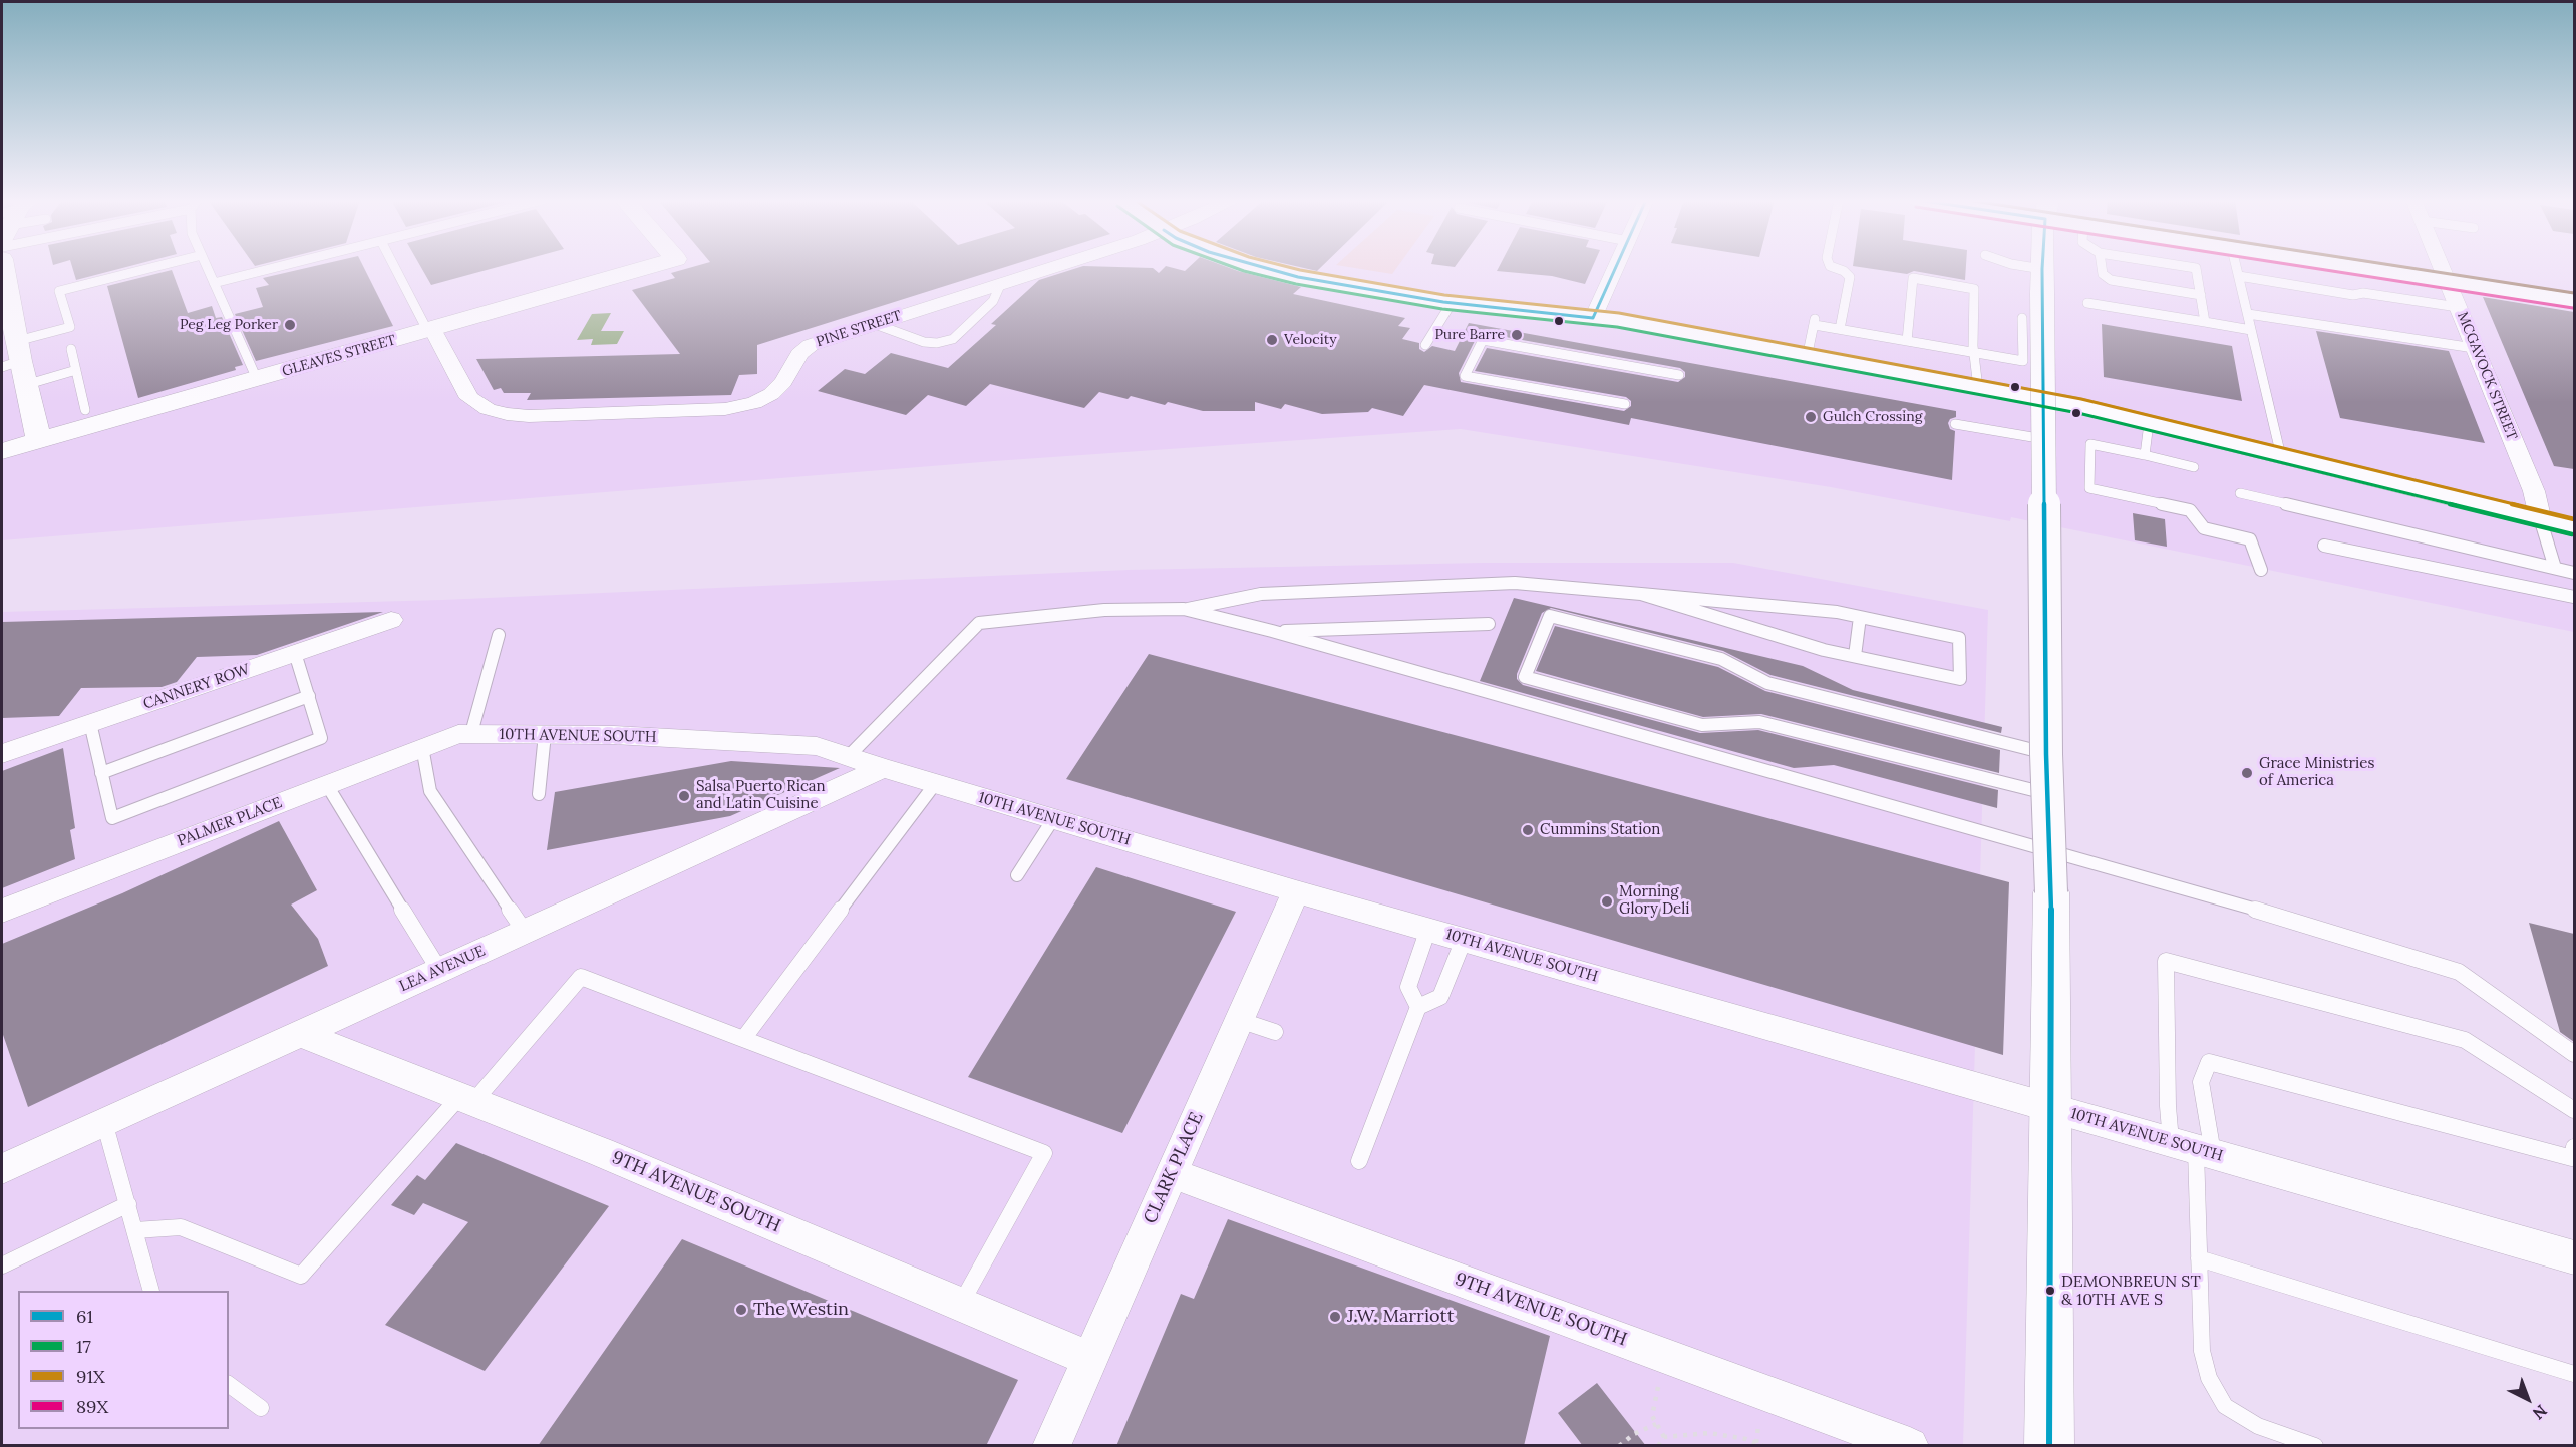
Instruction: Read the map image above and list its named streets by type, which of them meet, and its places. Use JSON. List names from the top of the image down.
{
  "streets": {
    "main road": ["GLEAVES STREET"],
    "street": [
      "PINE STREET",
      "MCGAVOCK STREET",
      "CANNERY ROW",
      "10TH AVENUE SOUTH",
      "PALMER PLACE",
      "LEA AVENUE",
      "CLARK PLACE",
      "9TH AVENUE SOUTH"
    ]
  },
  "crossings": [
    ["PINE STREET", "GLEAVES STREET"],
    ["10TH AVENUE SOUTH", "PALMER PLACE"],
    ["10TH AVENUE SOUTH", "LEA AVENUE"],
    ["10TH AVENUE SOUTH", "CLARK PLACE"],
    ["LEA AVENUE", "9TH AVENUE SOUTH"],
    ["CLARK PLACE", "9TH AVENUE SOUTH"]
  ],
  "places": [
    "Peg Leg Porker",
    "Pure Barre",
    "Velocity",
    "Gulch Crossing",
    "Grace Ministries of America",
    "Salsa Puerto Rican and Latin Cuisine",
    "Cummins Station",
    "Morning Glory Deli",
    "DEMONBREUN ST & 10TH AVE S",
    "The Westin",
    "J.W. Marriott"
  ],
  "lines": [
    "transit line 61",
    "transit line 17",
    "transit line 91X",
    "transit line 89X"
  ],
  "legend": [
    "61",
    "17",
    "91X",
    "89X"
  ],
  "north": "bottom right"
}
